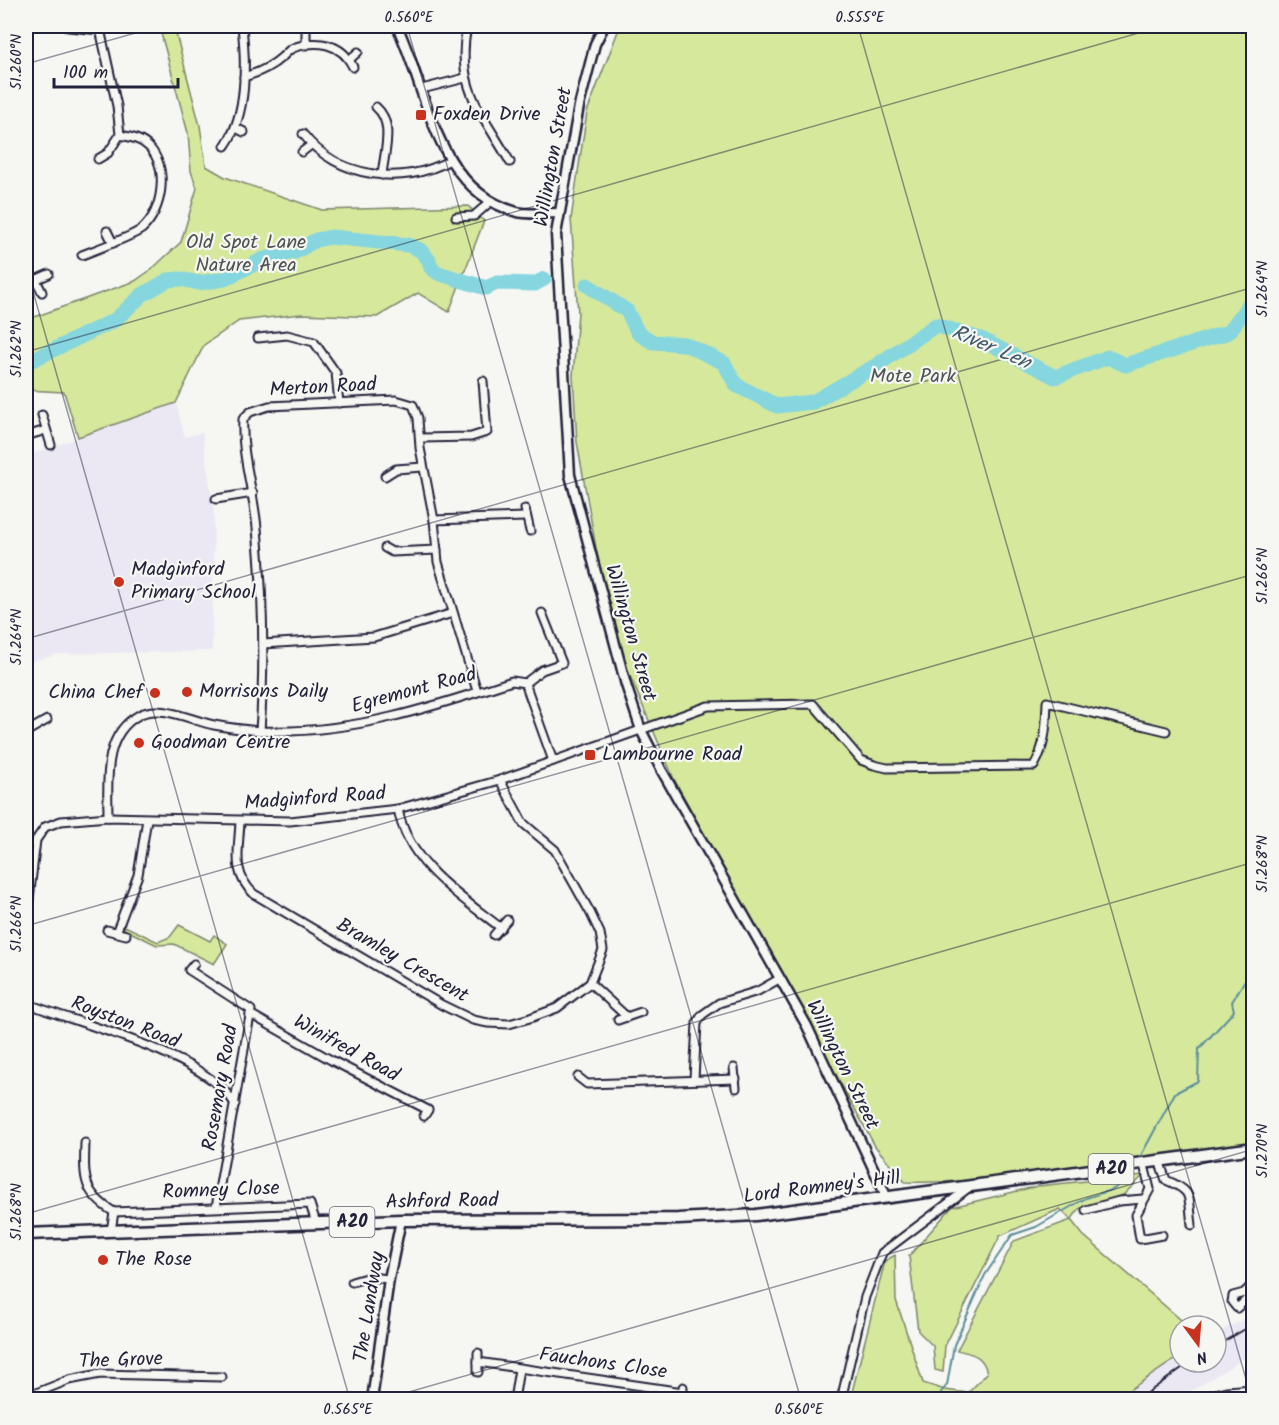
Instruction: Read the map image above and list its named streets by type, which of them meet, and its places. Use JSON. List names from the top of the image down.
{
  "streets": {
    "main road": ["A20", "Lord Romney's Hill", "Ashford Road"],
    "street": [
      "Willington Street",
      "Merton Road",
      "Egremont Road",
      "Madginford Road",
      "Bramley Crescent",
      "Royston Road",
      "Winifred Road",
      "Rosemary Road",
      "Romney Close",
      "The Landway",
      "The Grove",
      "Fauchons Close"
    ]
  },
  "crossings": [
    ["Willington Street", "Madginford Road"],
    ["Willington Street", "Lord Romney's Hill"],
    ["Merton Road", "Egremont Road"],
    ["Egremont Road", "Madginford Road"],
    ["Madginford Road", "Bramley Crescent"],
    ["Royston Road", "Rosemary Road"],
    ["Winifred Road", "Rosemary Road"],
    ["Rosemary Road", "Romney Close"],
    ["A20", "Lord Romney's Hill"],
    ["Lord Romney's Hill", "Ashford Road"],
    ["Romney Close", "Ashford Road"],
    ["Ashford Road", "The Landway"]
  ],
  "water": ["River Len"],
  "parks": ["Old Spot Lane Nature Area", "Mote Park"],
  "places": {
    "transit": ["Foxden Drive", "Lambourne Road"],
    "other": [
      "Madginford Primary School",
      "Morrisons Daily",
      "China Chef",
      "Goodman Centre",
      "The Rose"
    ]
  },
  "scale_bar": "100 m",
  "north": "bottom",
  "coordinates": [
    "0.560°E",
    "0.555°E",
    "51.260°N",
    "51.264°N",
    "51.262°N",
    "51.266°N",
    "51.268°N",
    "51.270°N",
    "0.565°E"
  ]
}
